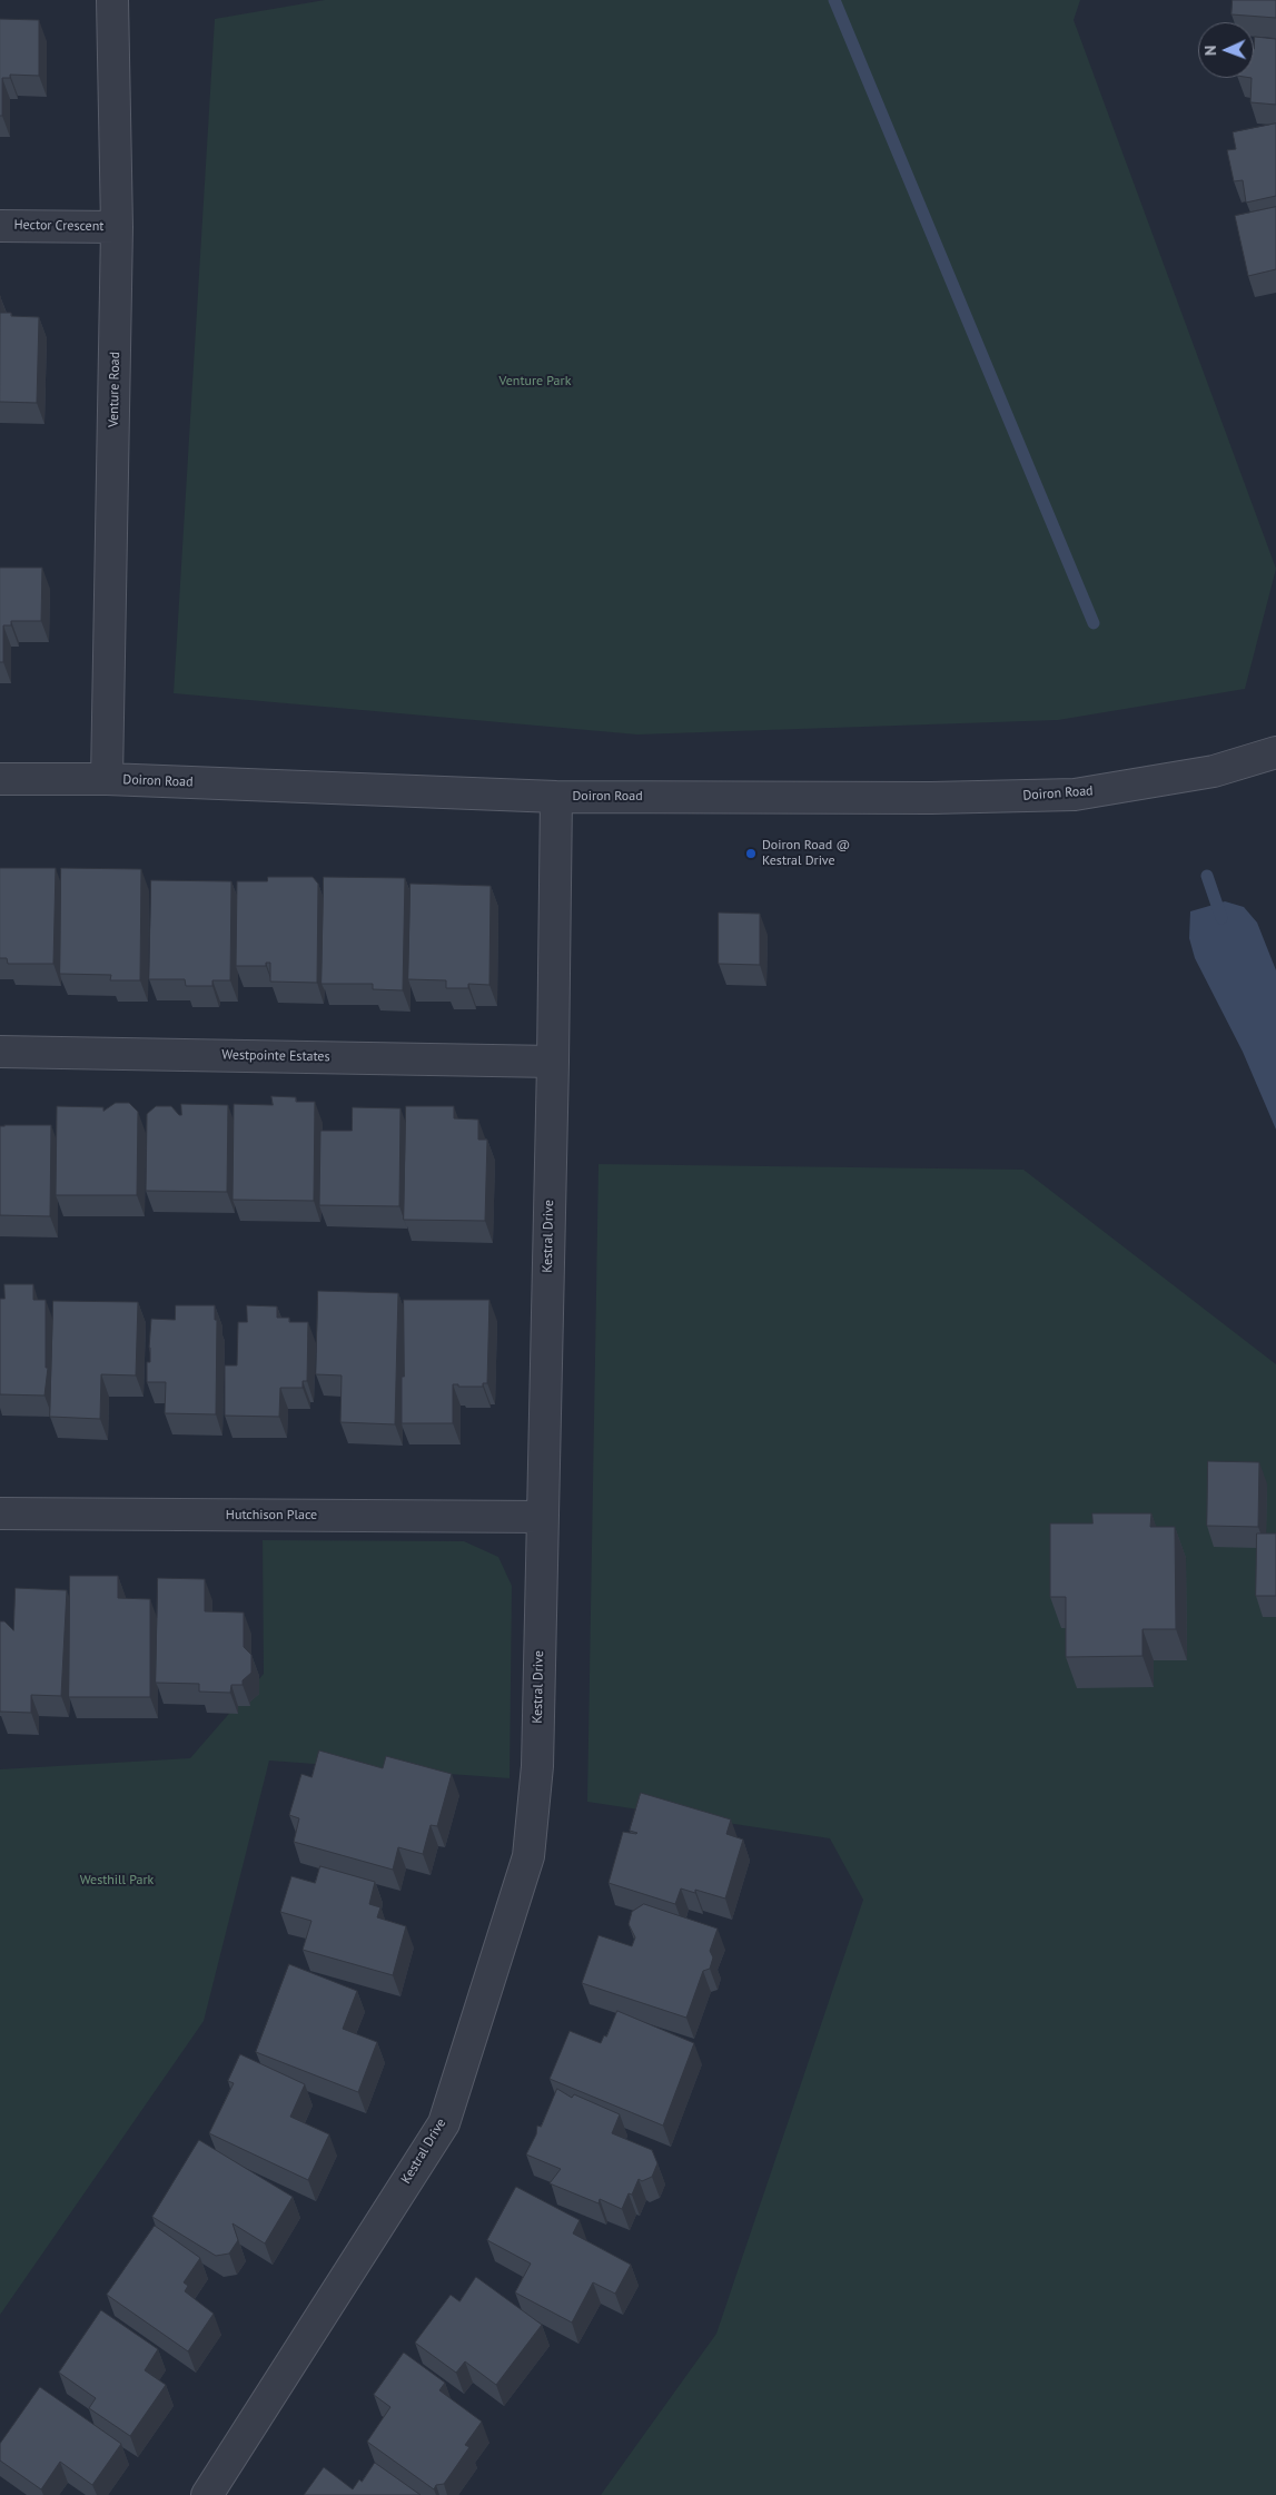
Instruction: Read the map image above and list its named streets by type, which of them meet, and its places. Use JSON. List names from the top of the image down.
{
  "streets": {
    "street": [
      "Hector Crescent",
      "Venture Road",
      "Doiron Road",
      "Westpointe Estates",
      "Kestral Drive",
      "Hutchison Place"
    ]
  },
  "crossings": [
    ["Hector Crescent", "Venture Road"],
    ["Venture Road", "Doiron Road"],
    ["Doiron Road", "Kestral Drive"],
    ["Westpointe Estates", "Kestral Drive"],
    ["Kestral Drive", "Hutchison Place"]
  ],
  "parks": ["Venture Park", "Westhill Park"],
  "places": ["Doiron Road @ Kestral Drive"],
  "north": "left"
}
